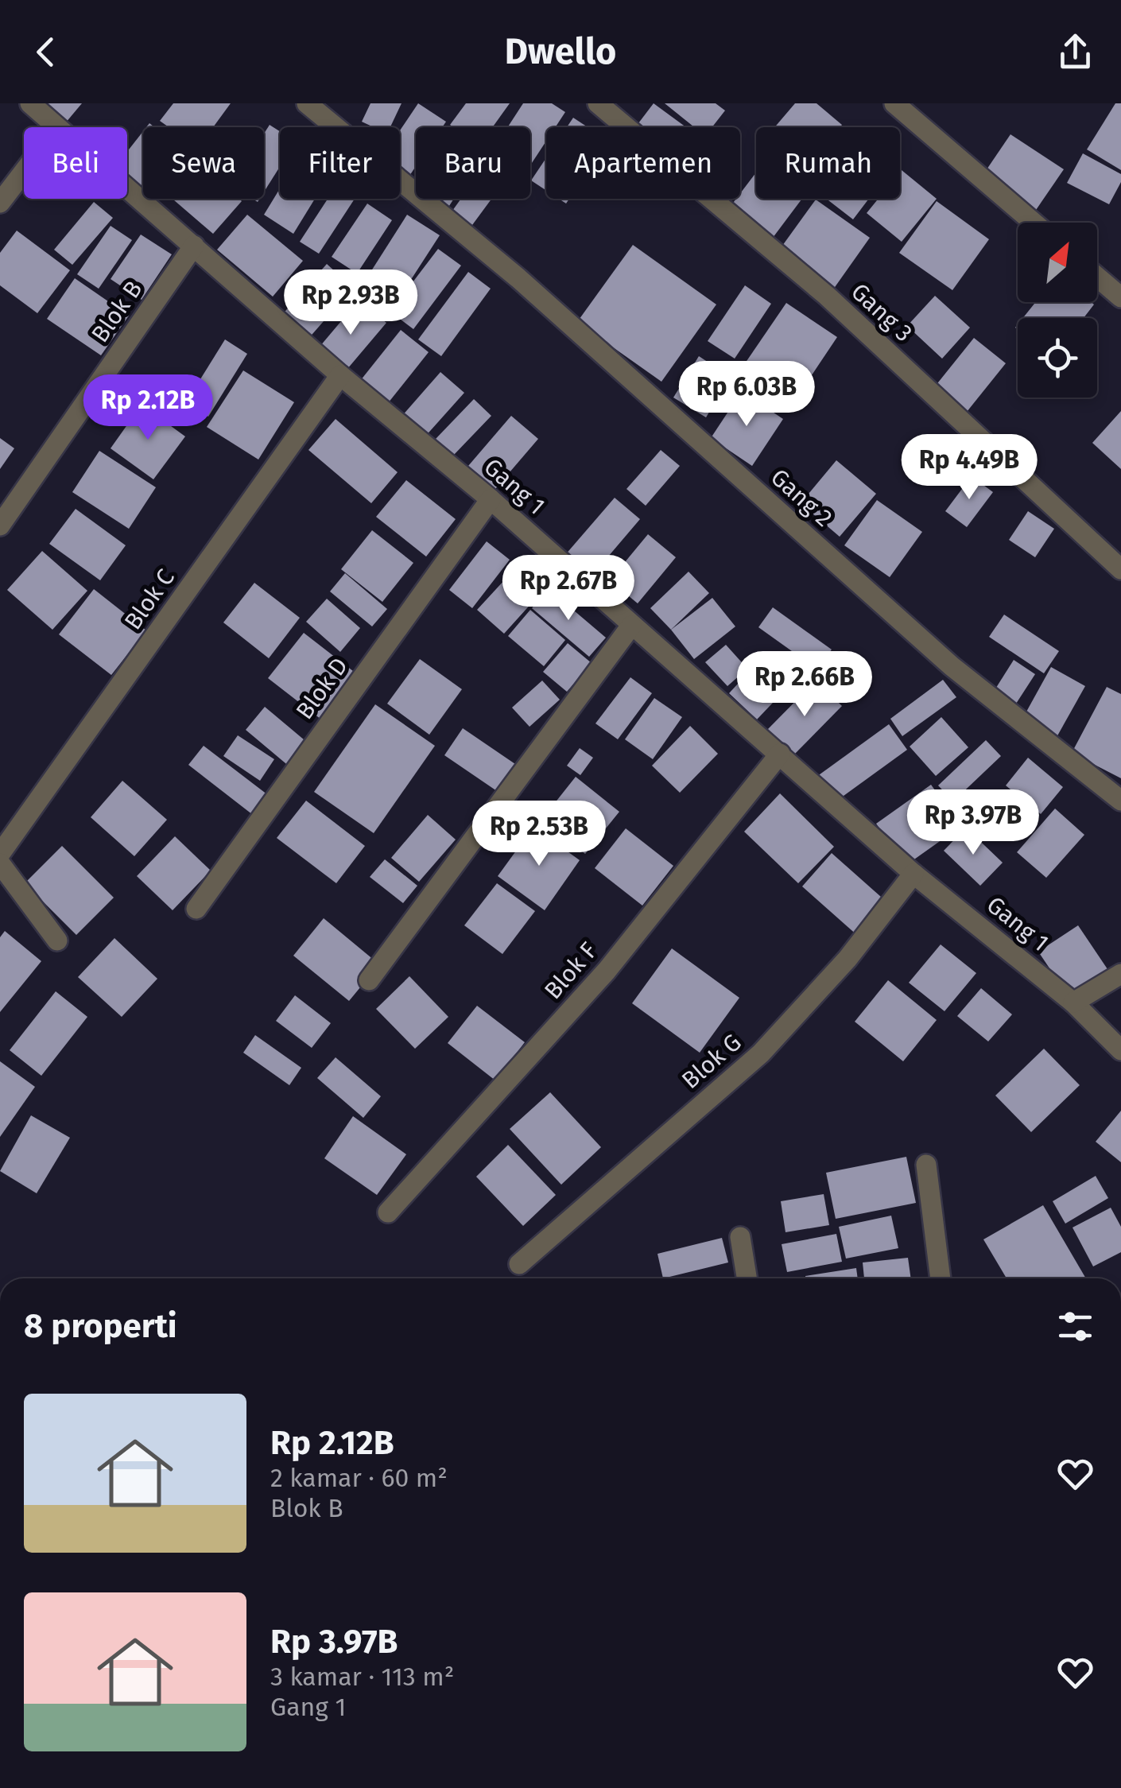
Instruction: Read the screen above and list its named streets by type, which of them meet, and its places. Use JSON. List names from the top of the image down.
{
  "streets": {
    "street": [
      "Blok B",
      "Gang 3",
      "Gang 1",
      "Gang 2",
      "Blok C",
      "Blok D",
      "Blok F",
      "Blok G"
    ]
  },
  "crossings": [
    ["Blok B", "Gang 1"],
    ["Gang 1", "Blok C"],
    ["Gang 1", "Blok D"],
    ["Gang 1", "Blok F"],
    ["Gang 1", "Blok G"]
  ],
  "north": "top right",
  "page": {
    "header": "Dwello",
    "chip": [
      "Beli",
      "Sewa",
      "Filter",
      "Baru",
      "Apartemen",
      "Rumah"
    ],
    "price": [
      "Rp 2.93B",
      "Rp 6.03B",
      "Rp 2.12B",
      "Rp 4.49B",
      "Rp 2.67B",
      "Rp 2.66B",
      "Rp 3.97B",
      "Rp 2.53B"
    ],
    "heading": "8 properti",
    "list": [
      {
        "name": "Rp 2.12B",
        "note": "2 kamar · 60 m² · Blok B"
      },
      {
        "name": "Rp 3.97B",
        "note": "3 kamar · 113 m² · Gang 1"
      }
    ]
  }
}
